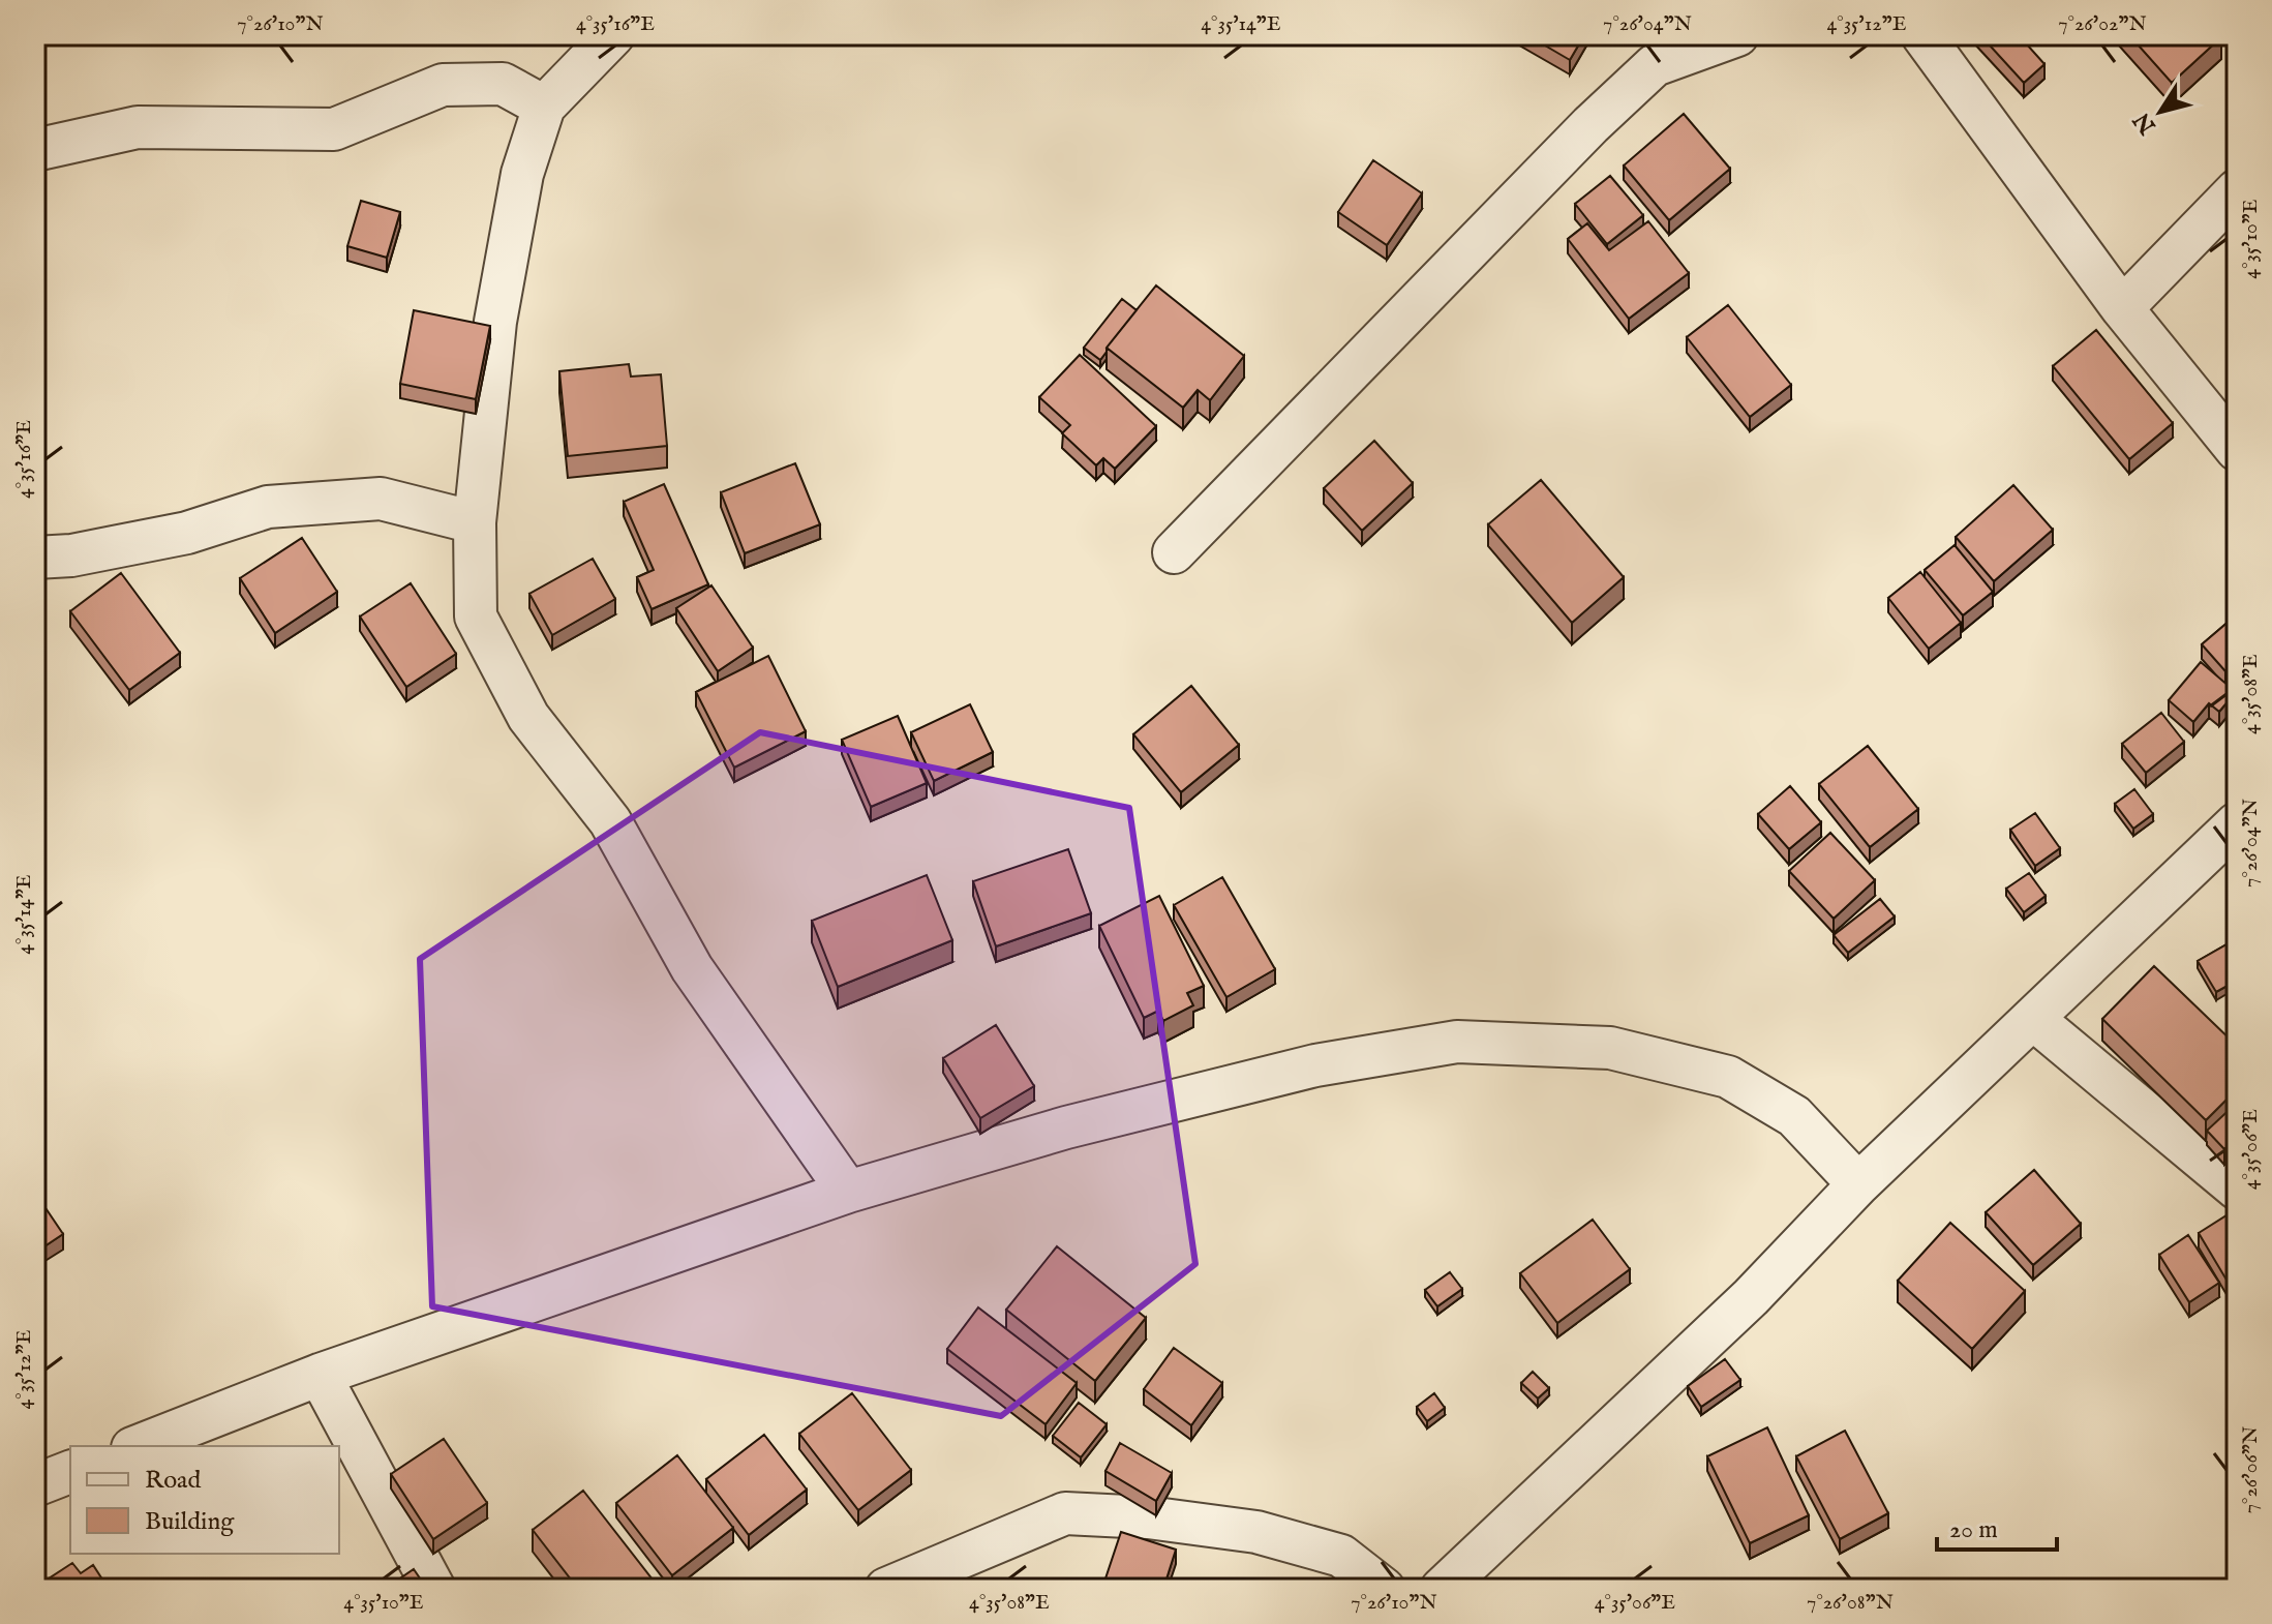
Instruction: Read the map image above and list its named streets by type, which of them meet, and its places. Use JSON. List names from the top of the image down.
{
  "legend": ["Road", "Building"],
  "scale_bar": "20 m",
  "north": "bottom left",
  "coordinates": [
    "7°26'10\"N",
    "4°35'16\"E",
    "4°35'14\"E",
    "7°26'04\"N",
    "4°35'12\"E",
    "7°26'02\"N",
    "4°35'10\"E",
    "4°35'08\"E",
    "4°35'06\"E",
    "7°26'06\"N",
    "7°26'08\"N"
  ]
}
